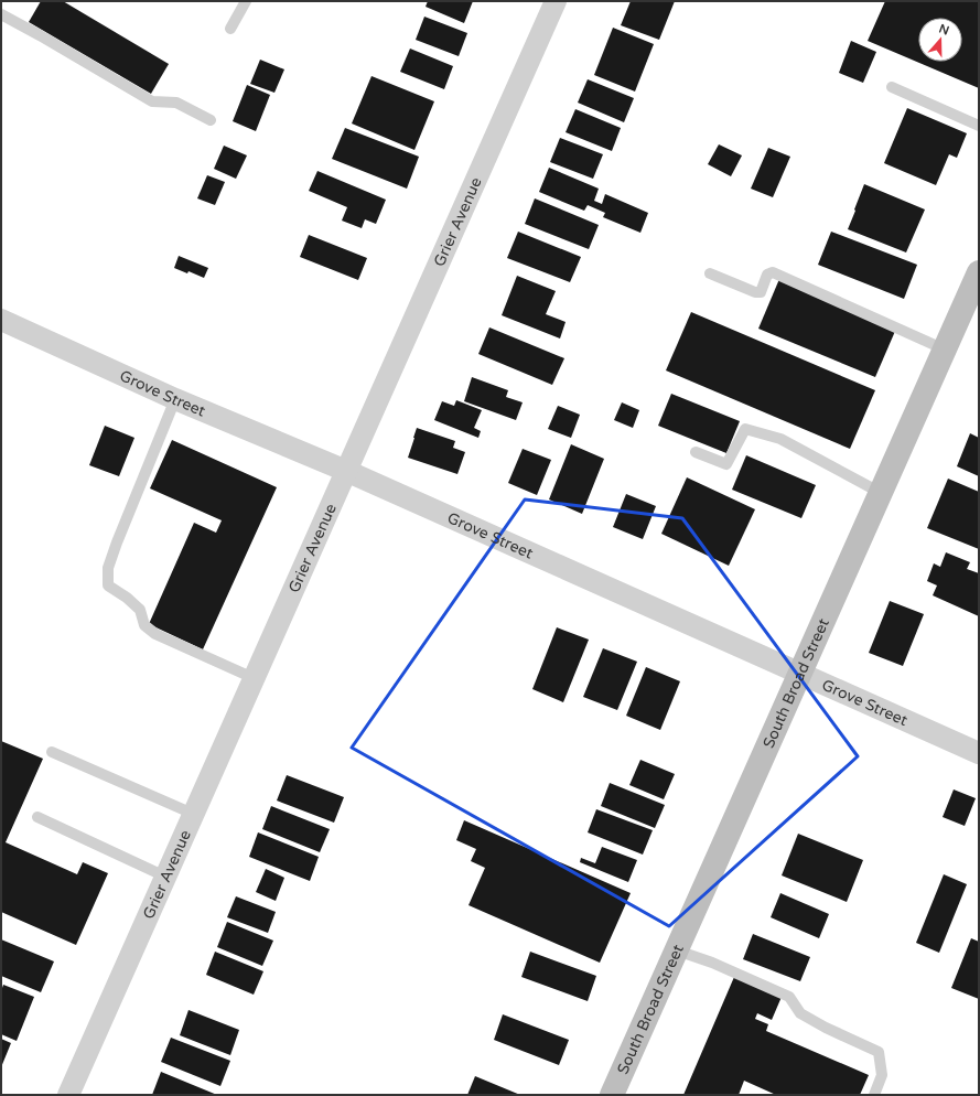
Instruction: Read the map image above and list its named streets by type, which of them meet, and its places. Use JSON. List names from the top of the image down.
{
  "streets": {
    "street": ["Grier Avenue", "Grove Street", "South Broad Street"]
  },
  "crossings": [
    ["Grier Avenue", "Grove Street"],
    ["Grove Street", "South Broad Street"]
  ],
  "north": "top"
}
